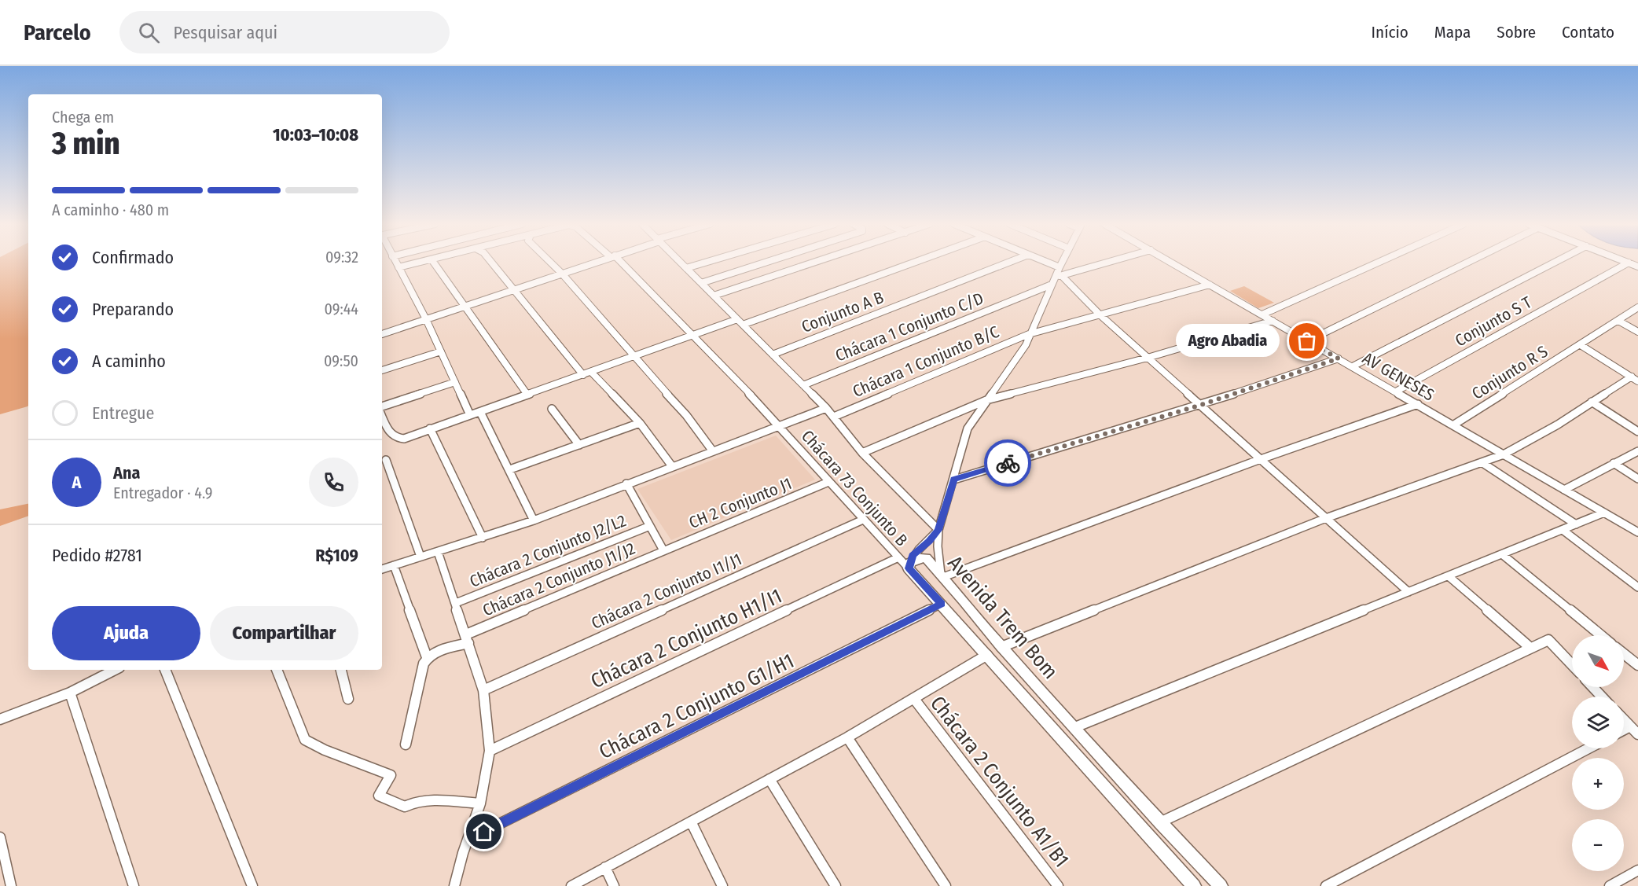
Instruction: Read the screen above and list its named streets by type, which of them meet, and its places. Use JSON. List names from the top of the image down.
{
  "streets": {
    "street": [
      "Conjunto A B",
      "Conjunto S T",
      "Chácara 1 Conjunto C/D",
      "Chácara 1 Conjunto B/C",
      "Conjunto R S",
      "AV GENESES",
      "Chácara 73 Conjunto B",
      "CH 2 Conjunto J1",
      "Chácara 2 Conjunto J2/L2",
      "Chácara 2 Conjunto J1/J2",
      "Chácara 2 Conjunto I1/J1",
      "Avenida Trem Bom",
      "Chácara 2 Conjunto H1/I1",
      "Chácara 2 Conjunto G1/H1",
      "Chácara 2 Conjunto A1/B1"
    ]
  },
  "crossings": [
    ["Conjunto S T", "AV GENESES"],
    ["Chácara 1 Conjunto B/C", "AV GENESES"],
    ["Conjunto R S", "AV GENESES"],
    ["Chácara 73 Conjunto B", "CH 2 Conjunto J1"],
    ["Chácara 73 Conjunto B", "Chácara 2 Conjunto I1/J1"],
    ["Chácara 73 Conjunto B", "Avenida Trem Bom"],
    ["Chácara 73 Conjunto B", "Chácara 2 Conjunto H1/I1"],
    ["CH 2 Conjunto J1", "Chácara 2 Conjunto J1/J2"],
    ["Avenida Trem Bom", "Chácara 2 Conjunto G1/H1"]
  ],
  "places": ["Agro Abadia"],
  "north": "bottom right",
  "page": {
    "header": "Parcelo",
    "search": "Pesquisar aqui",
    "nav": [
      "Início",
      "Mapa",
      "Sobre",
      "Contato"
    ],
    "heading": ["3 min", "Chega em", "10:03–10:08"],
    "panel": [
      "Ana",
      "Entregador · 4.9",
      "Pedido #2781",
      "R$109"
    ],
    "bar": "A caminho · 480 m",
    "list": [
      ["Confirmado", "09:32"],
      ["Preparando", "09:44"],
      ["A caminho", "09:50"],
      "Entregue"
    ],
    "bubble": "Agro Abadia",
    "round": "A",
    "buttons": ["Ajuda", "Compartilhar"],
    "map_buttons": ["+", "−"]
  }
}
